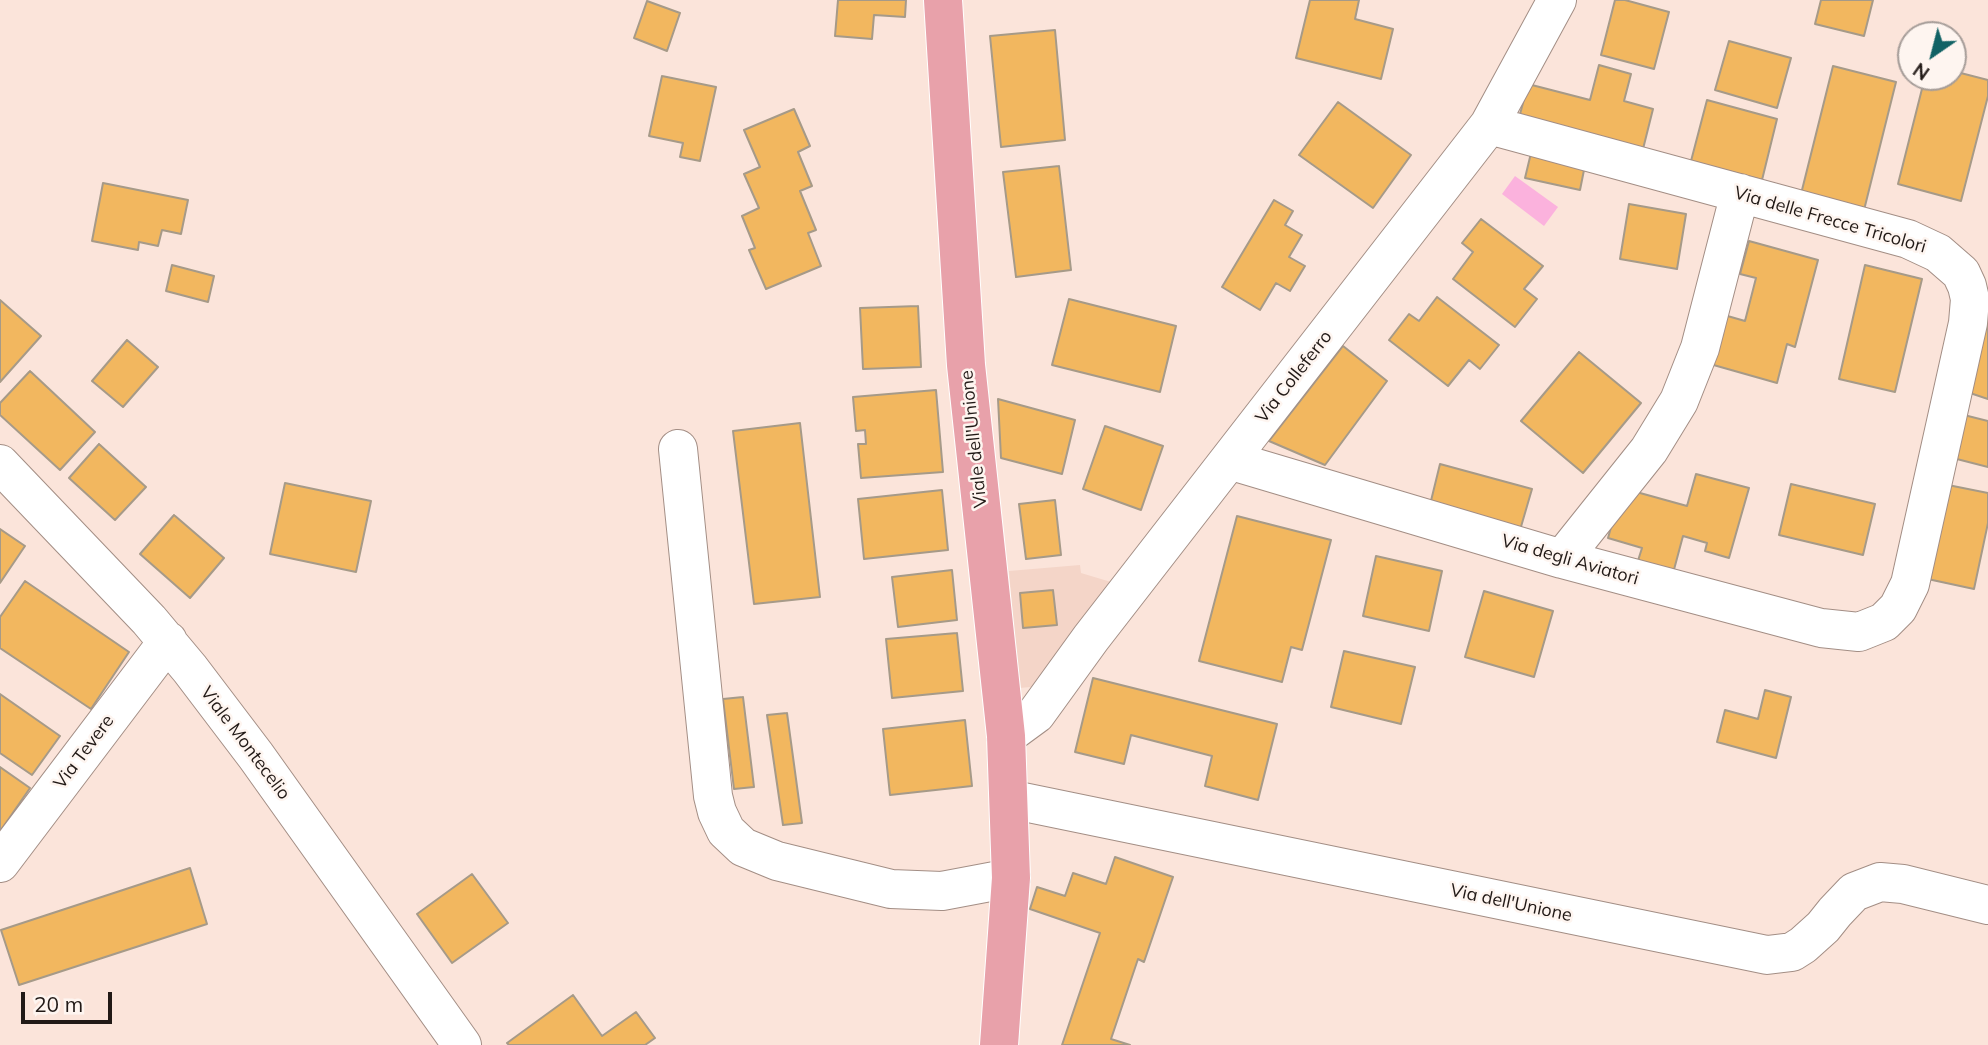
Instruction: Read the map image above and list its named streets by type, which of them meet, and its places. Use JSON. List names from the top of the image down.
{
  "streets": {
    "main road": ["Viale dell'Unione"],
    "street": [
      "Via delle Frecce Tricolori",
      "Via Colleferro",
      "Via degli Aviatori",
      "Viale Montecelio",
      "Via Tevere",
      "Via dell'Unione"
    ]
  },
  "crossings": [
    ["Via delle Frecce Tricolori", "Via Colleferro"],
    ["Via delle Frecce Tricolori", "Via degli Aviatori"],
    ["Via Colleferro", "Viale dell'Unione"],
    ["Via Colleferro", "Via degli Aviatori"],
    ["Viale dell'Unione", "Via dell'Unione"],
    ["Viale Montecelio", "Via Tevere"]
  ],
  "scale_bar": "20 m",
  "north": "bottom left"
}
